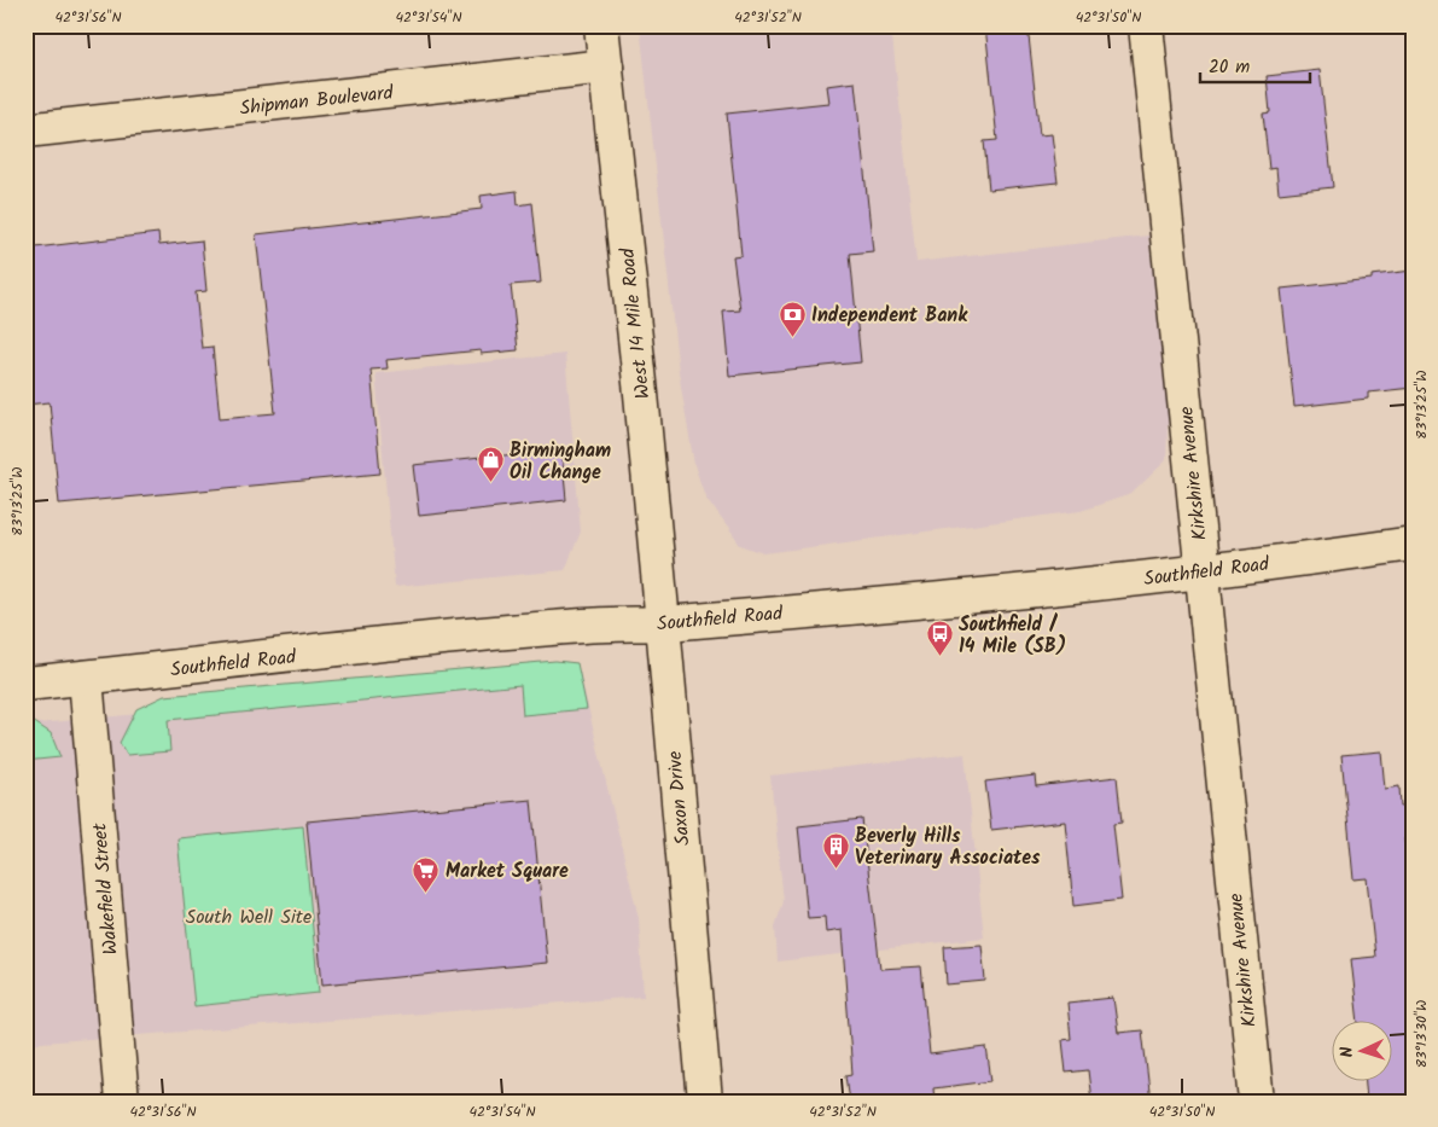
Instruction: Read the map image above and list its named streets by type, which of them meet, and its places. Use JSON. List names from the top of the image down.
{
  "streets": {
    "street": [
      "Shipman Boulevard",
      "West 14 Mile Road",
      "Kirkshire Avenue",
      "Southfield Road",
      "Saxon Drive",
      "Wakefield Street"
    ]
  },
  "crossings": [
    ["Shipman Boulevard", "West 14 Mile Road"],
    ["West 14 Mile Road", "Southfield Road"],
    ["West 14 Mile Road", "Saxon Drive"],
    ["Kirkshire Avenue", "Southfield Road"],
    ["Southfield Road", "Saxon Drive"],
    ["Southfield Road", "Wakefield Street"]
  ],
  "parks": ["South Well Site"],
  "places": {
    "bank": ["Independent Bank"],
    "shop": ["Birmingham Oil Change"],
    "bus stop": ["Southfield / 14 Mile (SB)"],
    "building": ["Beverly Hills Veterinary Associates"],
    "supermarket": ["Market Square"]
  },
  "scale_bar": "20 m",
  "north": "left",
  "coordinates": [
    "42°31'56\"N",
    "42°31'54\"N",
    "42°31'52\"N",
    "42°31'50\"N",
    "83°13'25\"W",
    "83°13'30\"W"
  ]
}
